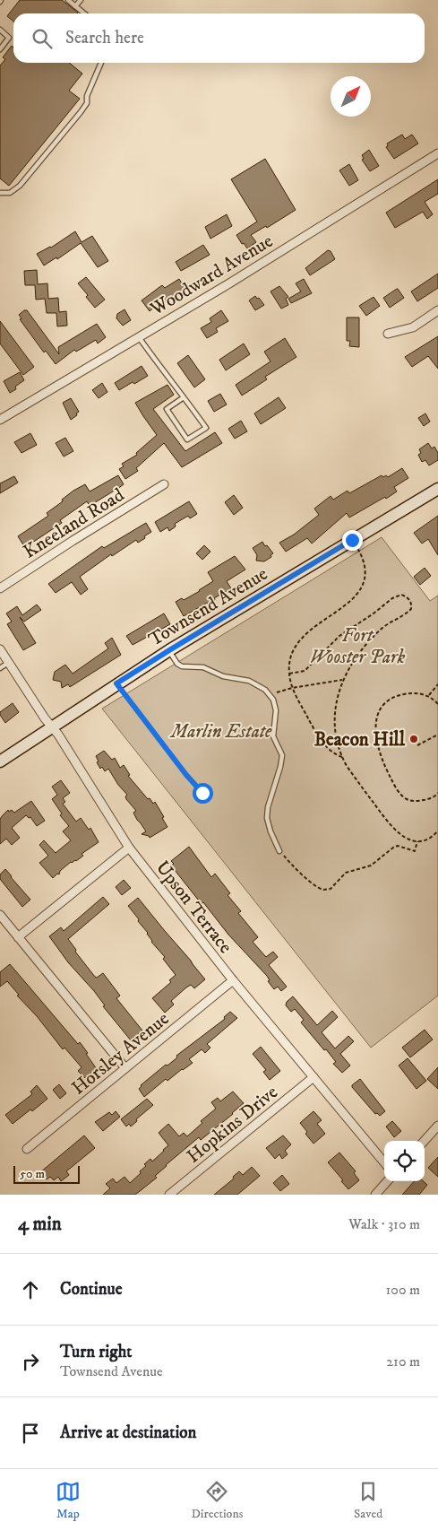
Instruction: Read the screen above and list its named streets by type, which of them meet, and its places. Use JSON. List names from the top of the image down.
{
  "streets": {
    "main road": ["Townsend Avenue"],
    "street": [
      "Woodward Avenue",
      "Kneeland Road",
      "Upson Terrace",
      "Horsley Avenue",
      "Hopkins Drive"
    ]
  },
  "crossings": [
    ["Townsend Avenue", "Upson Terrace"],
    ["Upson Terrace", "Horsley Avenue"],
    ["Upson Terrace", "Hopkins Drive"]
  ],
  "parks": ["Fort Wooster Park", "Marlin Estate"],
  "places": ["Beacon Hill"],
  "scale_bar": "50 m",
  "north": "top right",
  "page": {
    "search": "Search here",
    "scale": "50 m",
    "heading": ["4 min", "Walk · 310 m"],
    "list": [
      ["Continue", "100 m"],
      ["Turn right", "Townsend Avenue", "210 m"],
      "Arrive at destination"
    ],
    "nav": ["Map", "Directions", "Saved"]
  }
}
